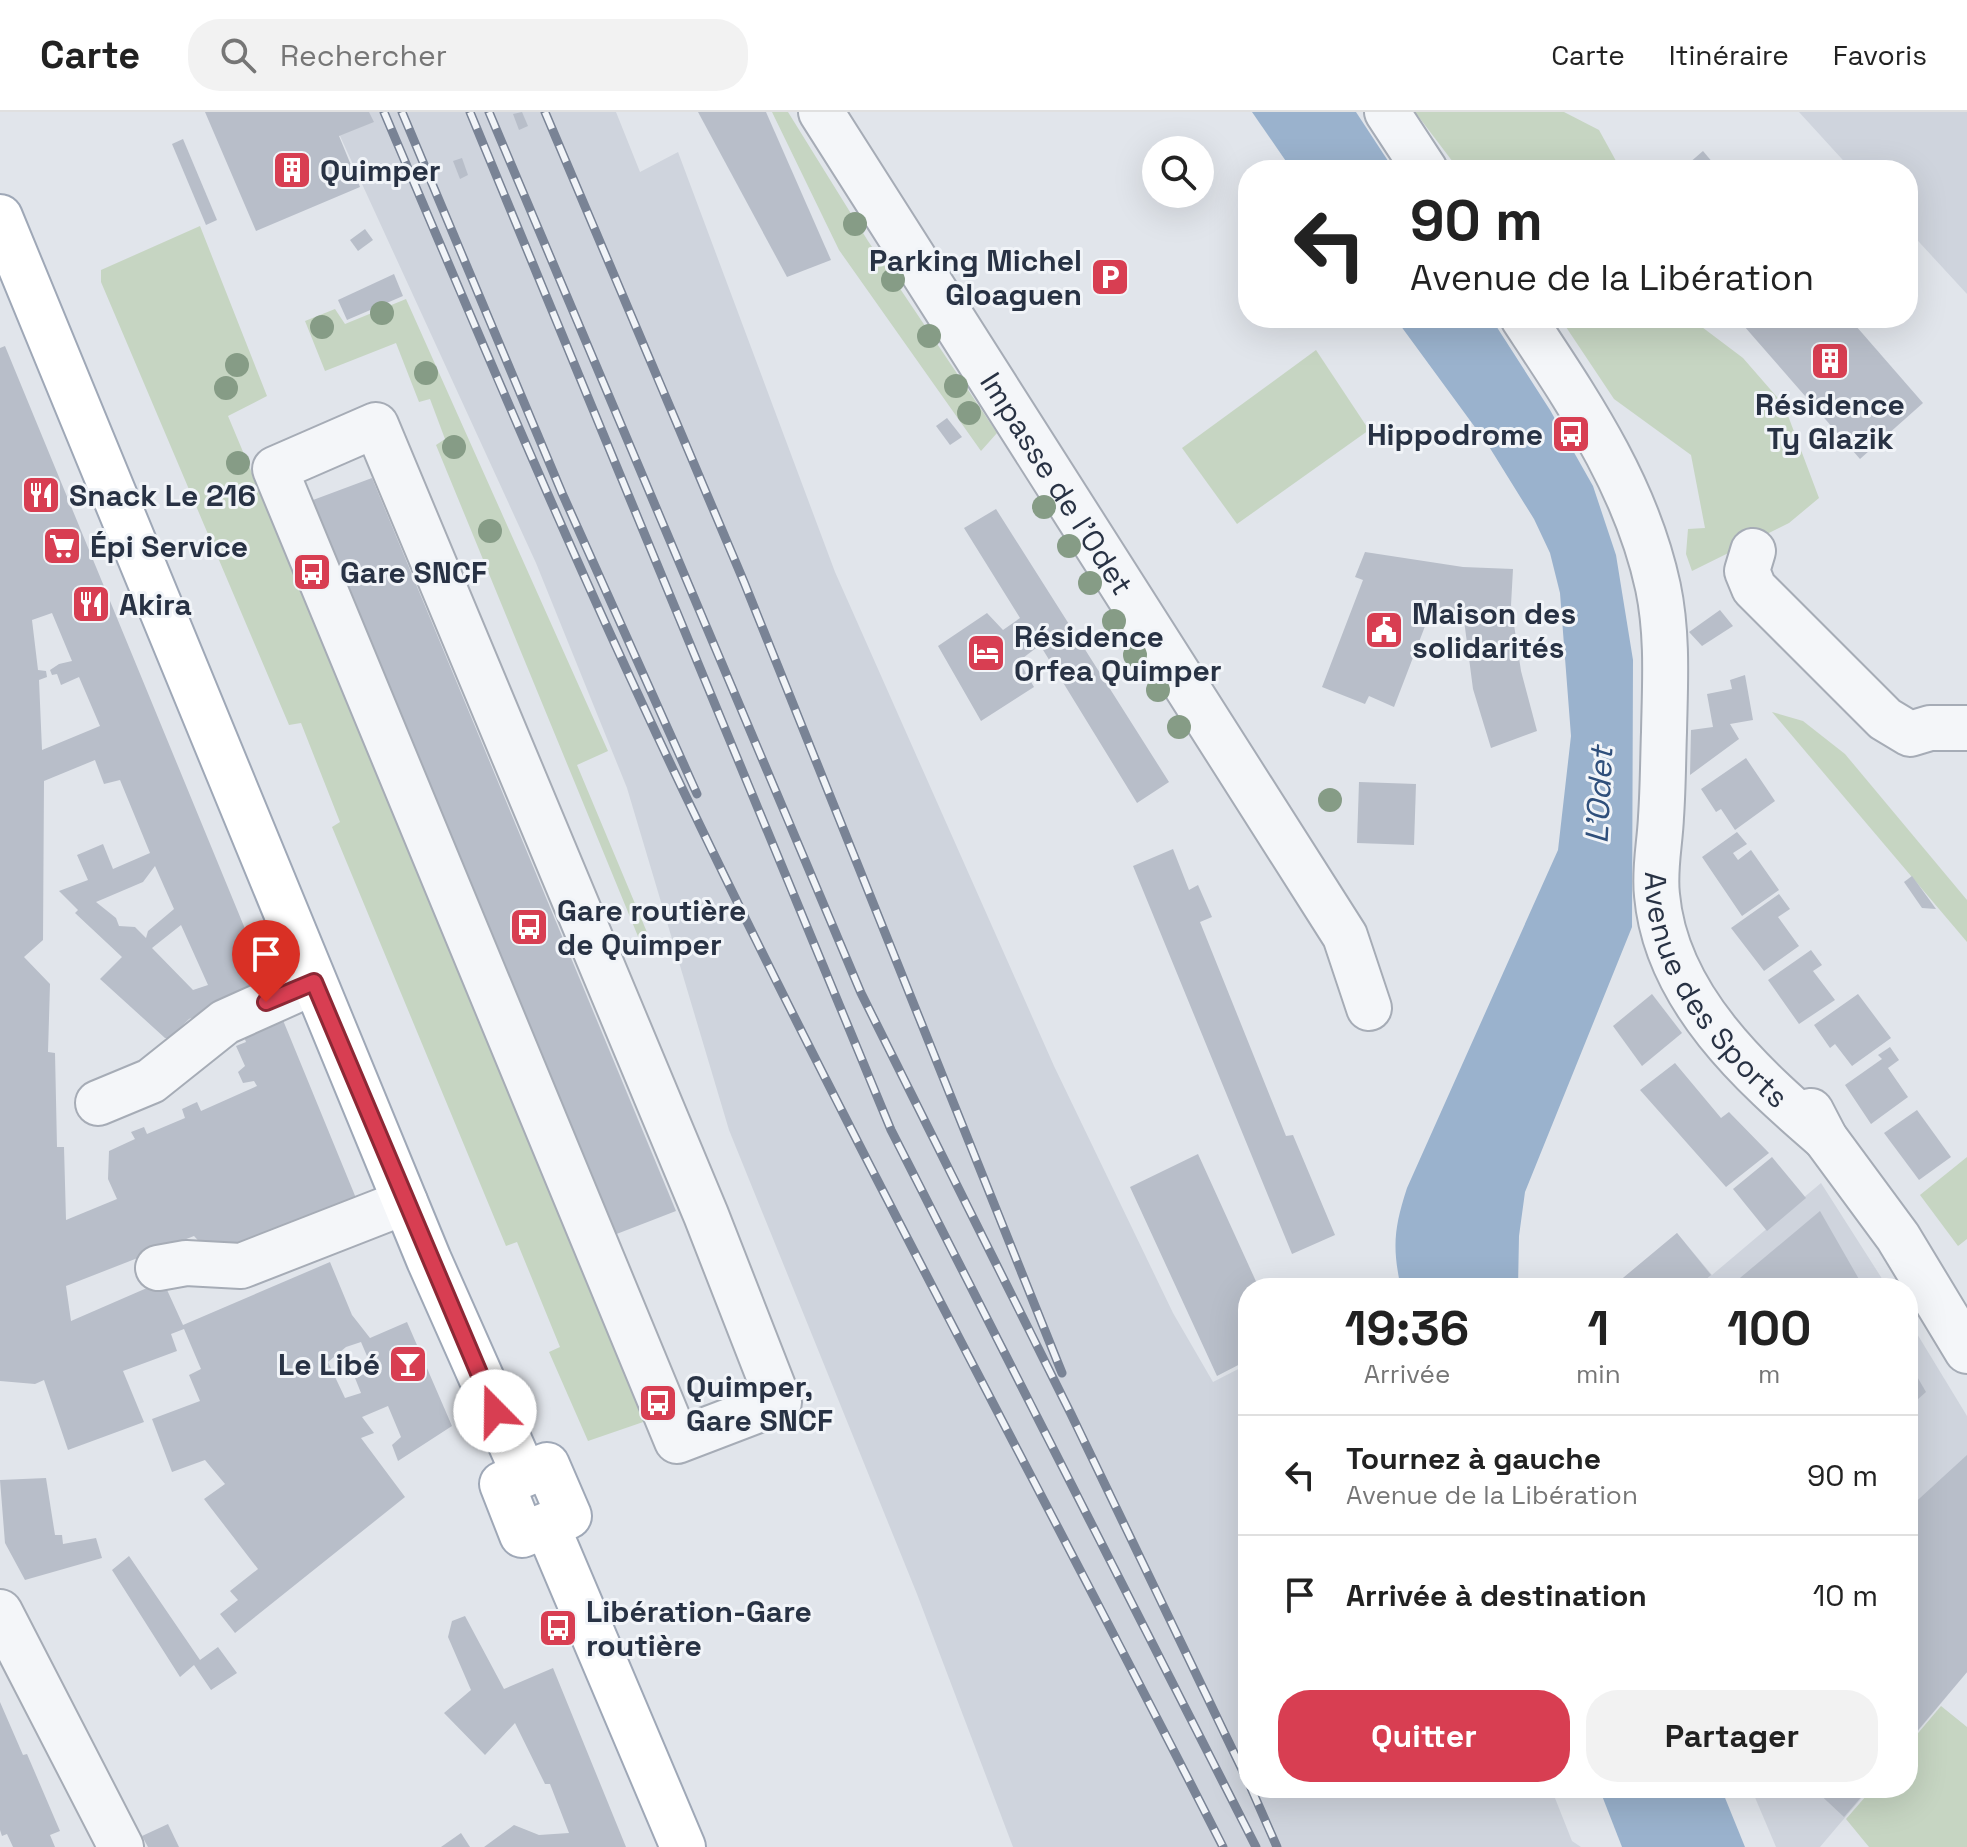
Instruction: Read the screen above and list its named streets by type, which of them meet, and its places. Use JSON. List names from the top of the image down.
{
  "streets": {
    "street": ["Impasse de l'Odet", "Avenue des Sports"]
  },
  "water": ["L'Odet"],
  "places": {
    "building": ["Quimper", "Résidence Ty Glazik"],
    "parking": ["Parking Michel Gloaguen"],
    "bus stop": [
      "Hippodrome",
      "Gare SNCF",
      "Gare routière de Quimper",
      "Quimper, Gare SNCF",
      "Libération-Gare routière"
    ],
    "restaurant": ["Snack Le 216", "Akira"],
    "supermarket": ["Épi Service"],
    "public building": ["Maison des solidarités"],
    "hotel": ["Résidence Orfea Quimper"],
    "bar": ["Le Libé"]
  },
  "page": {
    "header": "Carte",
    "search": "Rechercher",
    "nav": ["Carte", "Itinéraire", "Favoris"],
    "turn": ["90 m", "Avenue de la Libération"],
    "eta": [
      "19:36",
      "Arrivée",
      "1",
      "min",
      "100",
      "m"
    ],
    "list": [
      {
        "name": "Tournez à gauche",
        "note": "Avenue de la Libération",
        "value": "90 m"
      },
      {
        "name": "Arrivée à destination",
        "value": "10 m"
      }
    ],
    "buttons": ["Quitter", "Partager"]
  }
}
